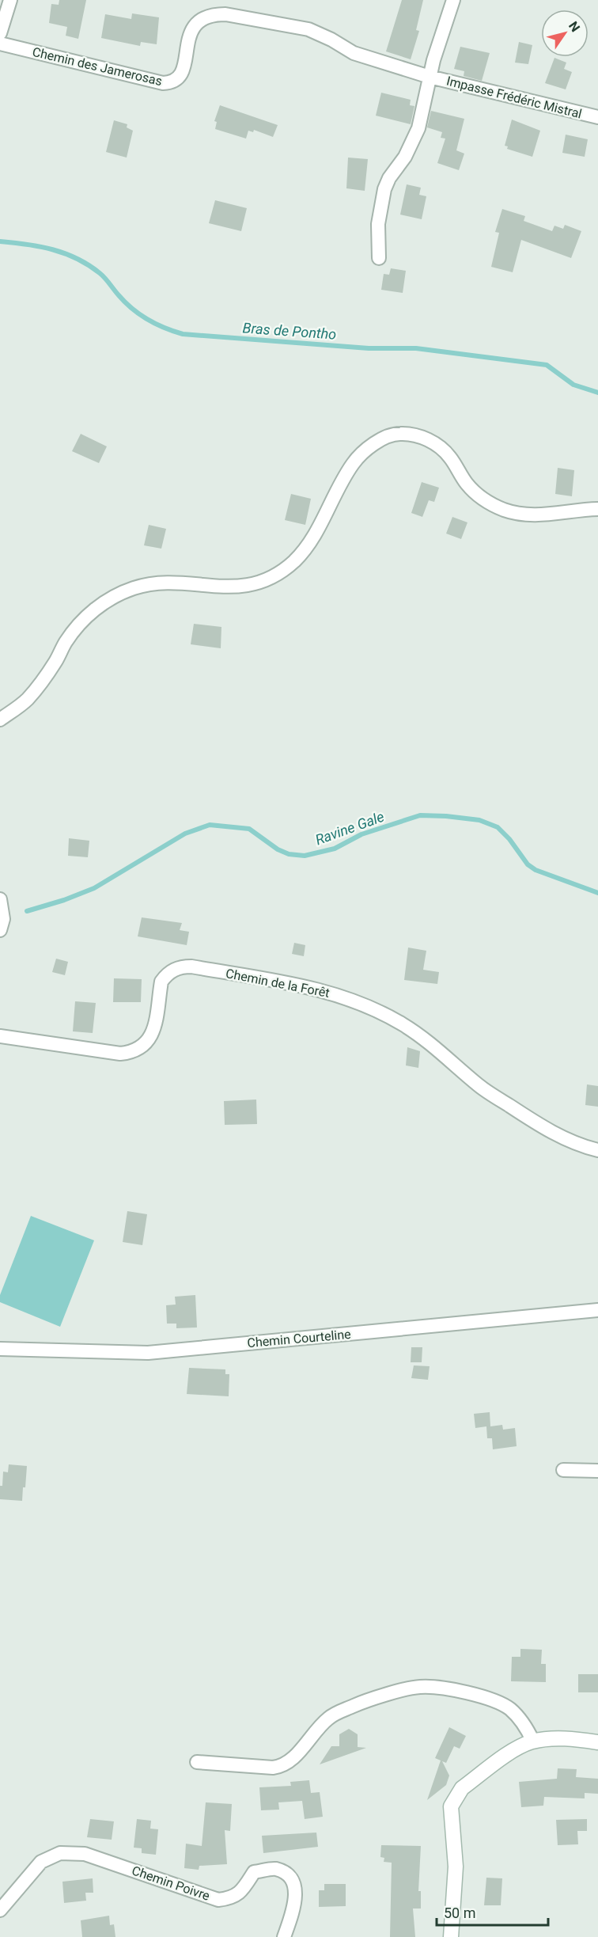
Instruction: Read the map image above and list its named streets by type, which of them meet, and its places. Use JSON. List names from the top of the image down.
{
  "streets": {
    "street": [
      "Chemin des Jamerosas",
      "Impasse Frédéric Mistral",
      "Chemin de la Forêt",
      "Chemin Courteline",
      "Chemin Poivre"
    ]
  },
  "crossings": [
    ["Chemin des Jamerosas", "Impasse Frédéric Mistral"]
  ],
  "water": ["Bras de Pontho", "Ravine Gale"],
  "scale_bar": "50 m",
  "north": "top right"
}
